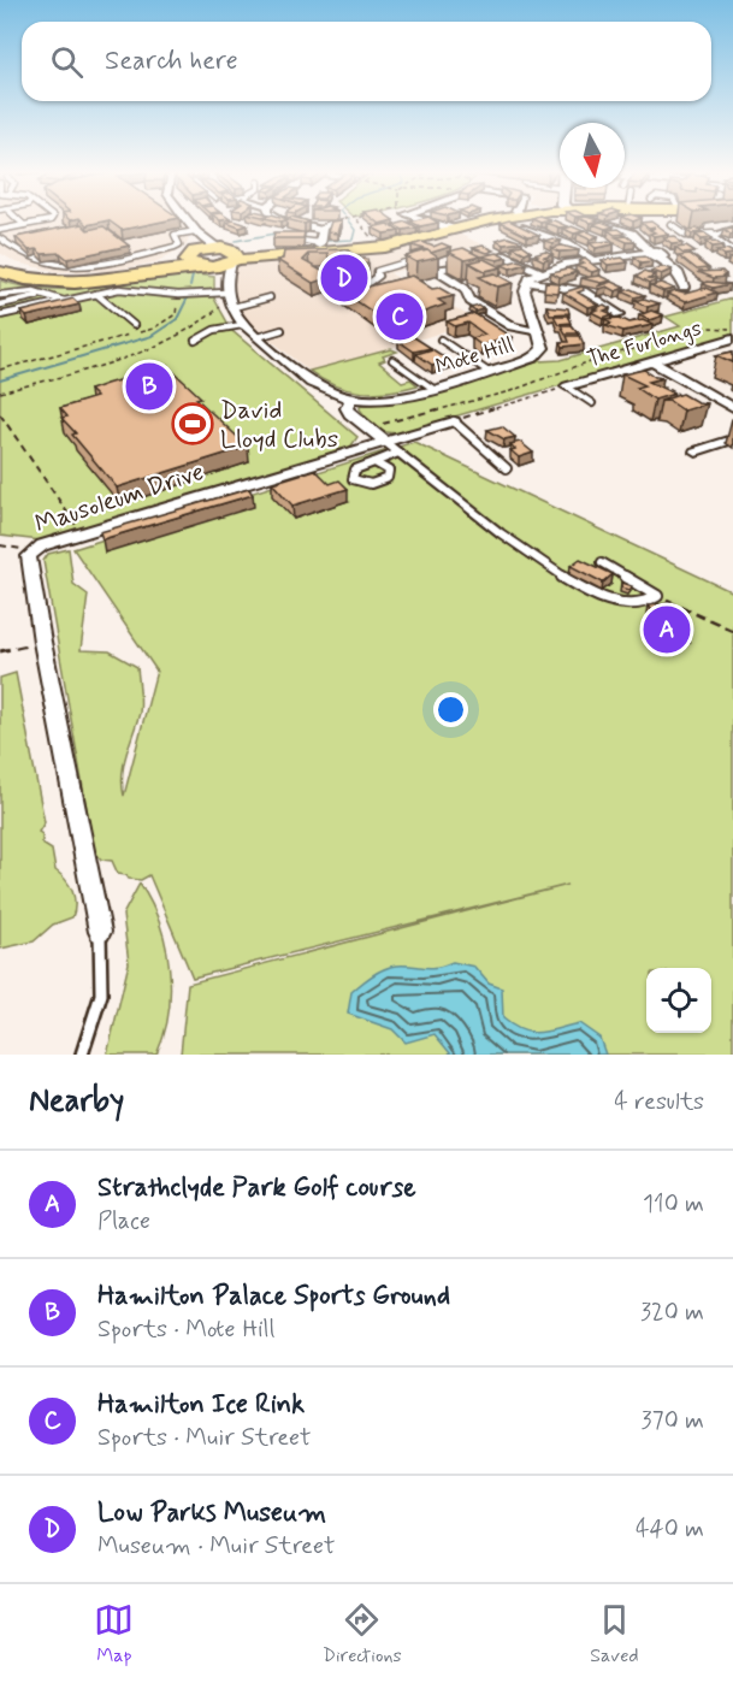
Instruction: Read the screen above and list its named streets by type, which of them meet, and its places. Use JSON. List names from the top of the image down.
{
  "streets": {
    "street": ["The Furlongs", "Mote Hill", "Mausoleum Drive"]
  },
  "places": {
    "sports": ["David Lloyd Clubs"]
  },
  "north": "bottom",
  "page": {
    "search": "Search here",
    "pins": [
      "D",
      "C",
      "B",
      "A"
    ],
    "heading": ["Nearby", "4 results"],
    "list": [
      {
        "mark": "A",
        "name": "Strathclyde Park Golf course",
        "note": "Place",
        "value": "110 m"
      },
      {
        "mark": "B",
        "name": "Hamilton Palace Sports Ground",
        "note": "Sports · Mote Hill",
        "value": "320 m"
      },
      {
        "mark": "C",
        "name": "Hamilton Ice Rink",
        "note": "Sports · Muir Street",
        "value": "370 m"
      },
      {
        "mark": "D",
        "name": "Low Parks Museum",
        "note": "Museum · Muir Street",
        "value": "440 m"
      }
    ],
    "nav": ["Map", "Directions", "Saved"]
  }
}
